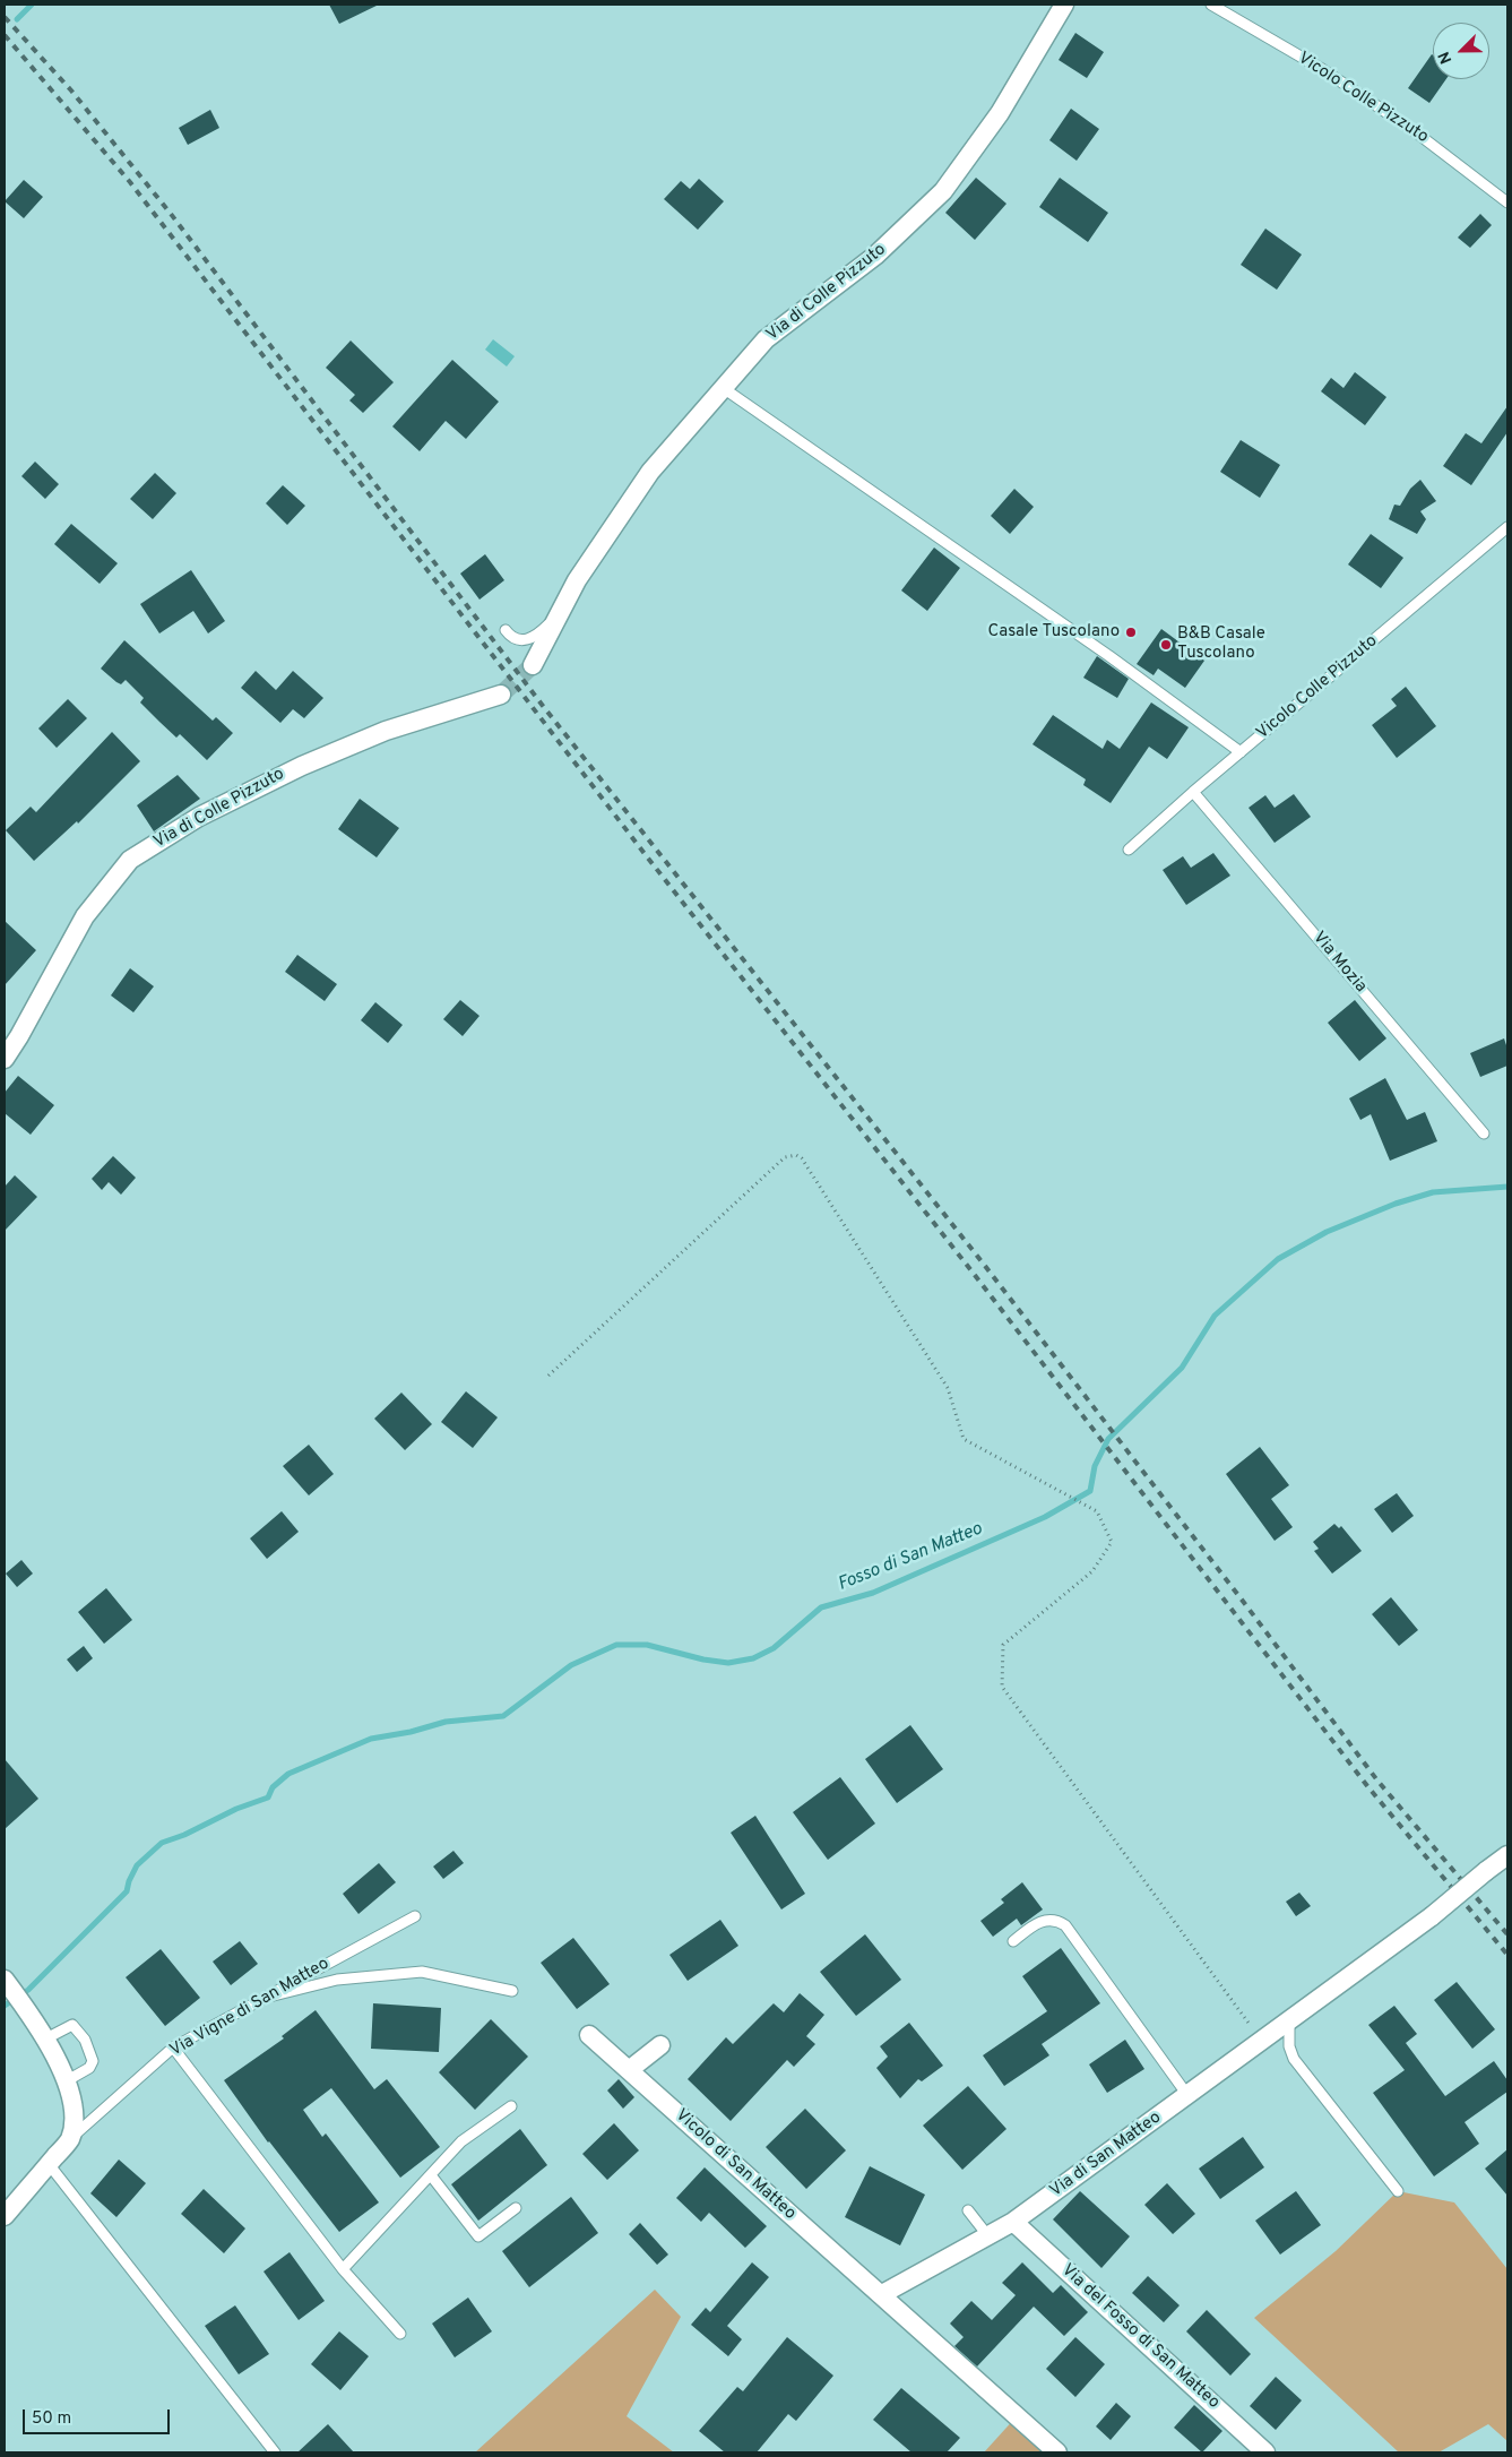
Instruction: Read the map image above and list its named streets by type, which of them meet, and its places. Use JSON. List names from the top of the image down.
{
  "streets": {
    "street": [
      "Via di Colle Pizzuto",
      "Via Vigne di San Matteo",
      "Via di San Matteo",
      "Vicolo di San Matteo",
      "Via del Fosso di San Matteo"
    ],
    "lane": ["Vicolo Colle Pizzuto", "Via Mozia"]
  },
  "crossings": [
    ["Vicolo Colle Pizzuto", "Via Mozia"],
    ["Via di San Matteo", "Vicolo di San Matteo"],
    ["Via di San Matteo", "Via del Fosso di San Matteo"]
  ],
  "water": ["Fosso di San Matteo"],
  "places": ["Casale Tuscolano", "B&B Casale Tuscolano"],
  "scale_bar": "50 m",
  "north": "bottom left"
}
